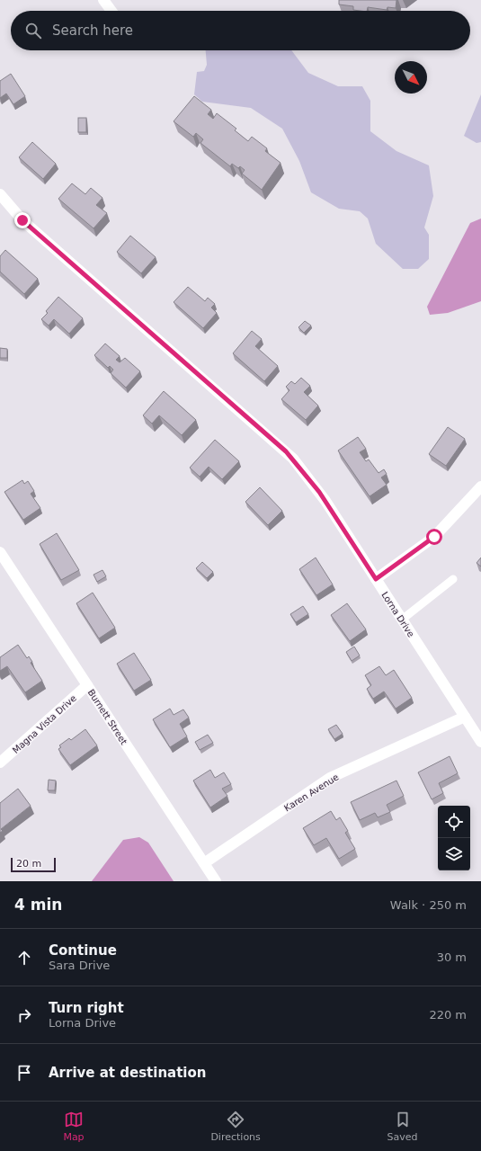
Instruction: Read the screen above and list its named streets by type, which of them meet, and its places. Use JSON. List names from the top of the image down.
{
  "streets": {
    "street": [
      "Lorna Drive",
      "Burnett Street",
      "Magna Vista Drive",
      "Karen Avenue"
    ]
  },
  "crossings": [
    ["Lorna Drive", "Karen Avenue"],
    ["Burnett Street", "Magna Vista Drive"],
    ["Burnett Street", "Karen Avenue"]
  ],
  "scale_bar": "20 m",
  "north": "bottom right",
  "page": {
    "search": "Search here",
    "scale": "20 m",
    "heading": ["4 min", "Walk · 250 m"],
    "list": [
      ["Continue", "Sara Drive", "30 m"],
      ["Turn right", "Lorna Drive", "220 m"],
      "Arrive at destination"
    ],
    "nav": ["Map", "Directions", "Saved"]
  }
}
